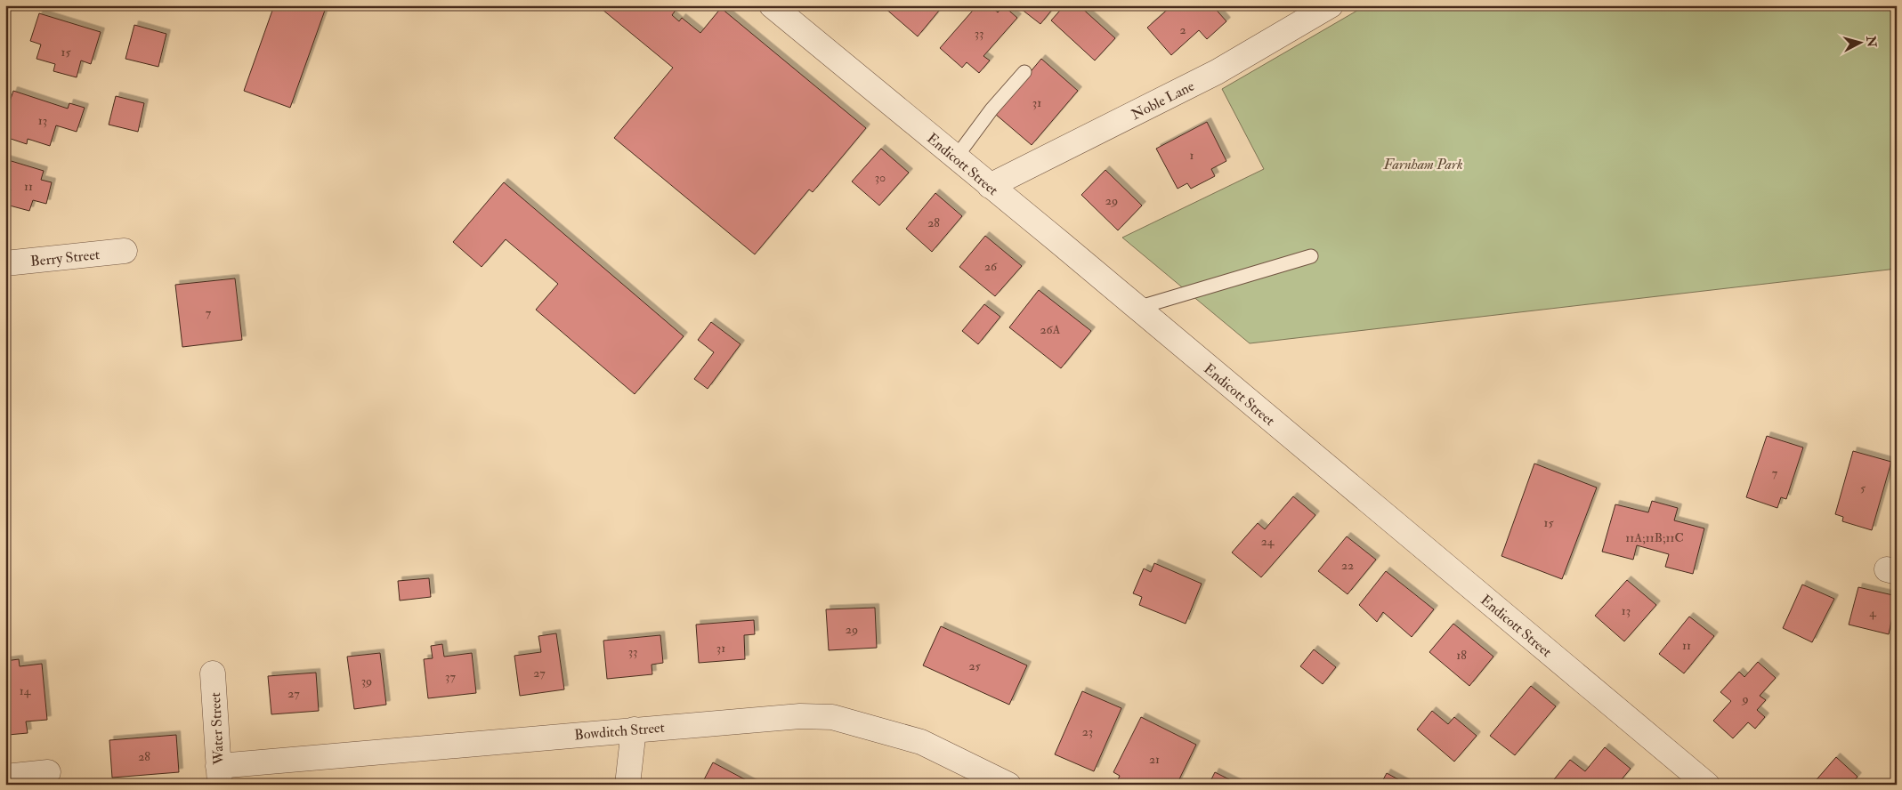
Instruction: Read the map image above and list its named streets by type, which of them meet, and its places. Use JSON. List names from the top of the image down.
{
  "streets": {
    "street": [
      "Noble Lane",
      "Endicott Street",
      "Berry Street",
      "Water Street",
      "Bowditch Street"
    ]
  },
  "crossings": [
    ["Noble Lane", "Endicott Street"],
    ["Water Street", "Bowditch Street"]
  ],
  "parks": ["Farnham Park"],
  "house_numbers": [
    "2",
    "33",
    "15",
    "31",
    "13",
    "1",
    "30",
    "11",
    "29",
    "28",
    "26",
    "7",
    "26A",
    "7",
    "5",
    "15",
    "11A;11B;11C",
    "24",
    "22",
    "13",
    "4",
    "29",
    "11",
    "31",
    "33",
    "18",
    "25",
    "27",
    "37",
    "39",
    "14",
    "27",
    "9",
    "23",
    "28",
    "21"
  ],
  "north": "right"
}
